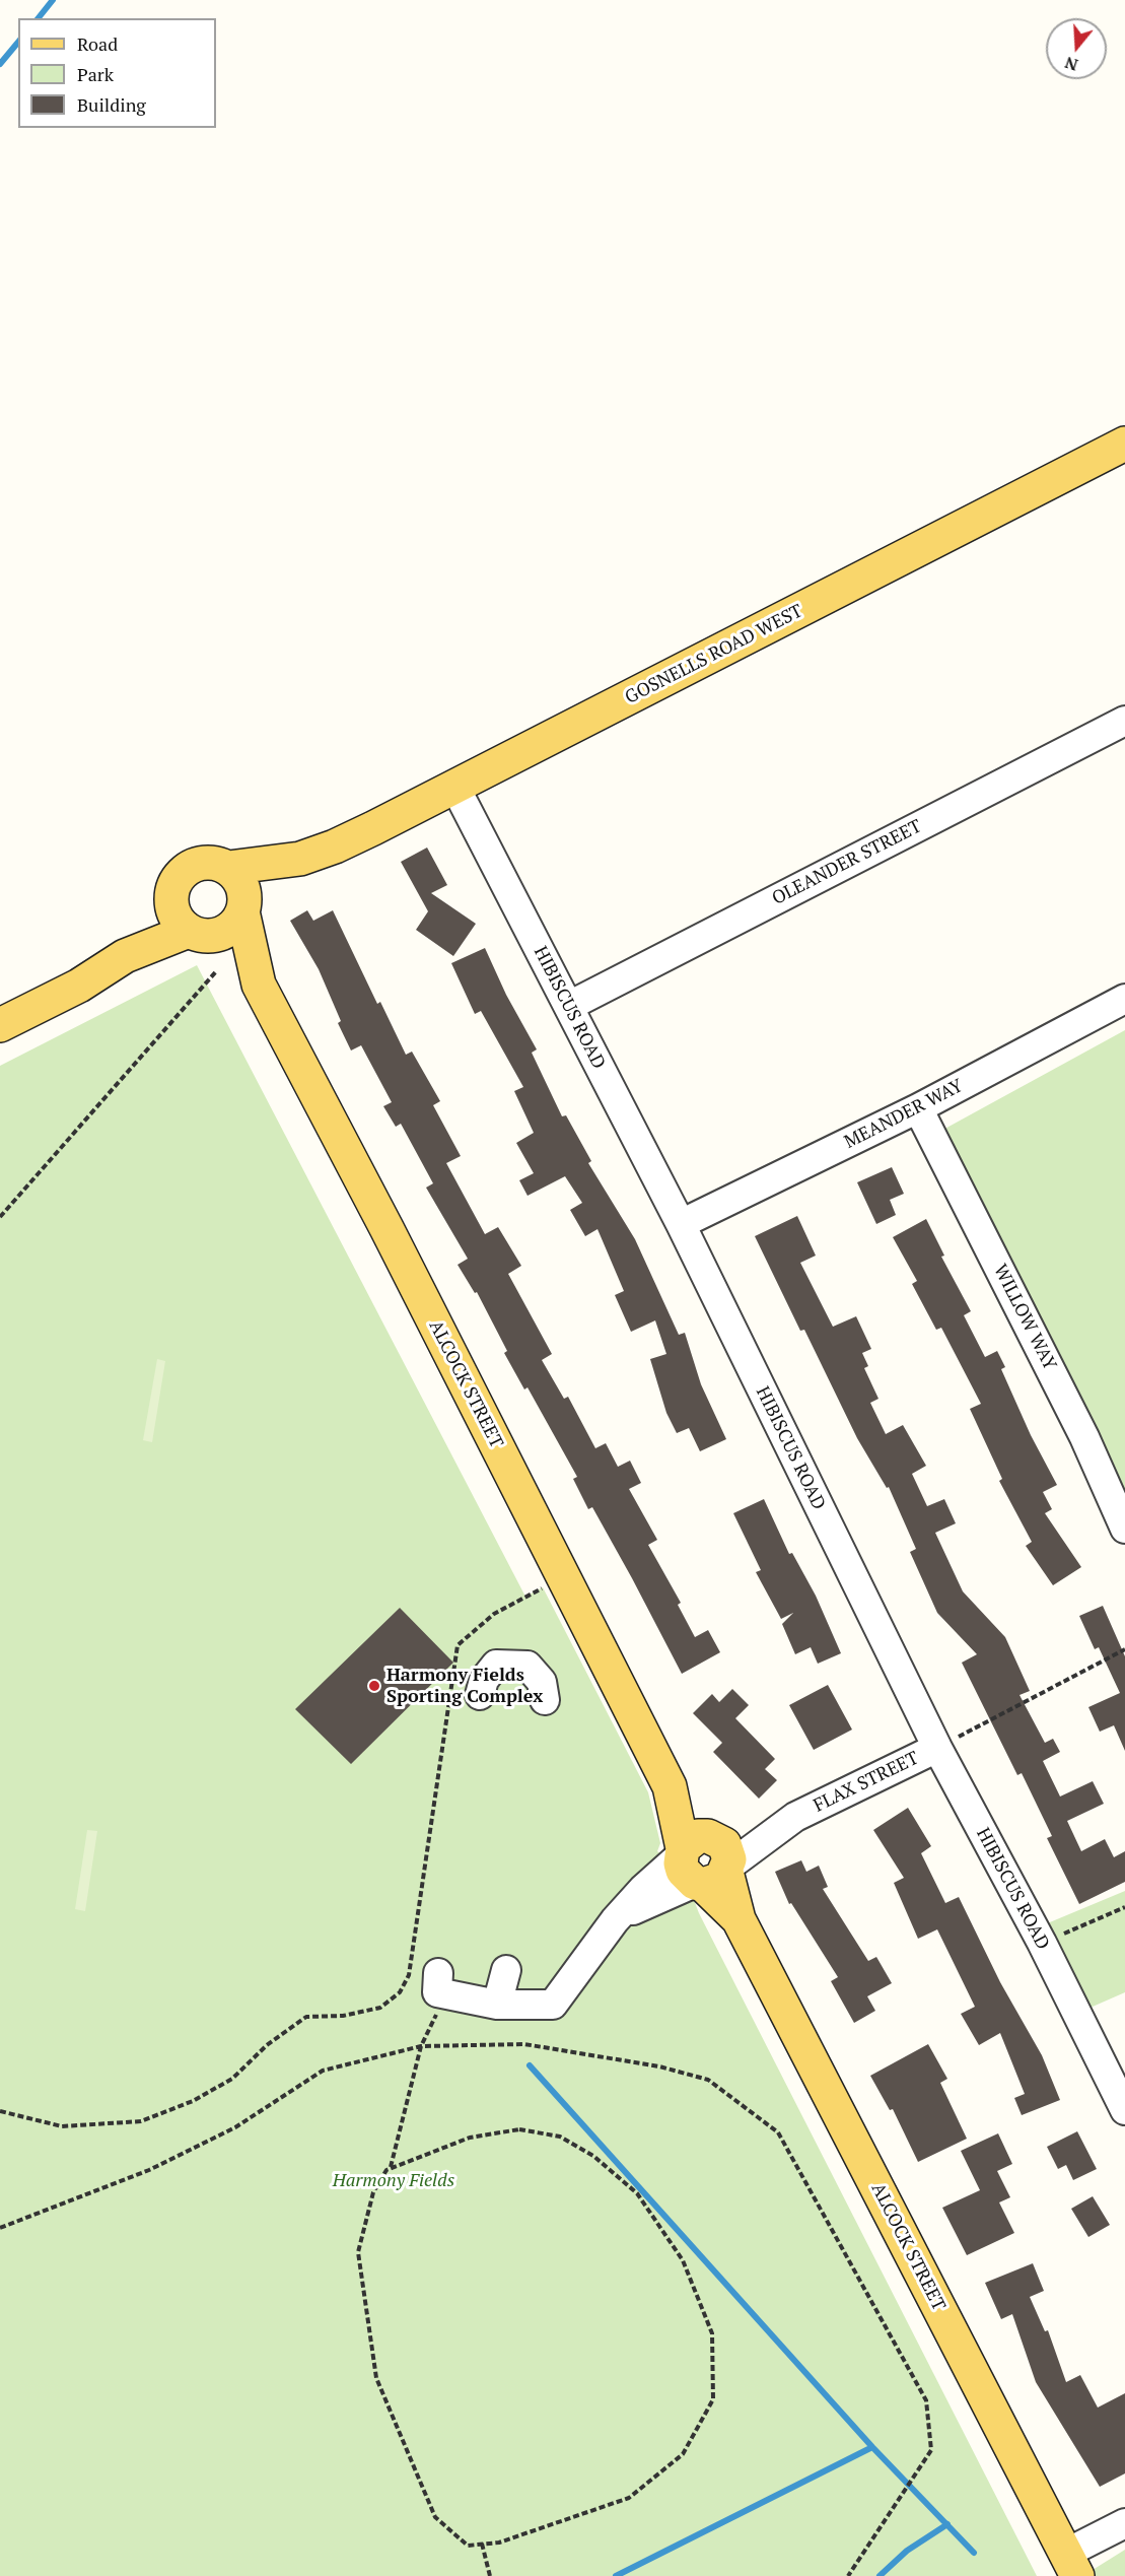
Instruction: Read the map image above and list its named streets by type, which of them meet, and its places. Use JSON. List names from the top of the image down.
{
  "streets": {
    "main road": ["GOSNELLS ROAD WEST", "ALCOCK STREET"],
    "street": [
      "OLEANDER STREET",
      "HIBISCUS ROAD",
      "MEANDER WAY",
      "WILLOW WAY",
      "FLAX STREET"
    ]
  },
  "crossings": [
    ["GOSNELLS ROAD WEST", "HIBISCUS ROAD"],
    ["GOSNELLS ROAD WEST", "ALCOCK STREET"],
    ["OLEANDER STREET", "HIBISCUS ROAD"],
    ["HIBISCUS ROAD", "MEANDER WAY"],
    ["HIBISCUS ROAD", "FLAX STREET"],
    ["MEANDER WAY", "WILLOW WAY"],
    ["ALCOCK STREET", "FLAX STREET"]
  ],
  "parks": ["Harmony Fields"],
  "places": ["Harmony Fields Sporting Complex"],
  "legend": ["Road", "Park", "Building"],
  "north": "bottom"
}
